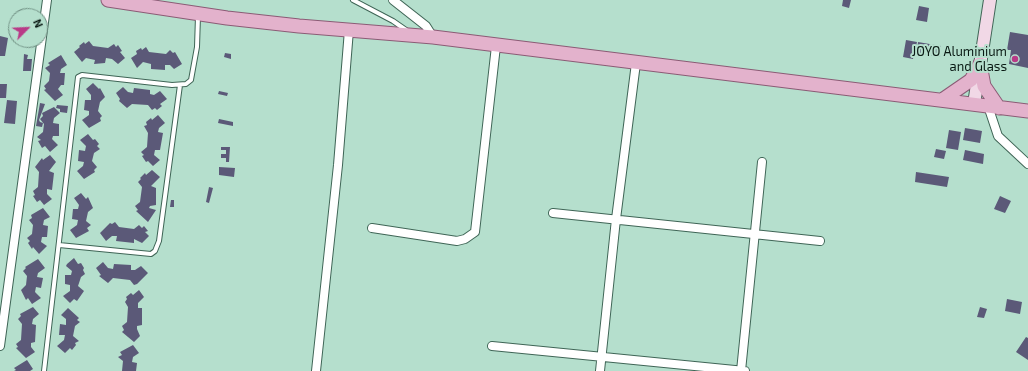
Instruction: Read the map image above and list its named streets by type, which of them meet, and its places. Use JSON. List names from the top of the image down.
{
  "places": ["JOYO Aluminium and Glass"],
  "north": "top right"
}
